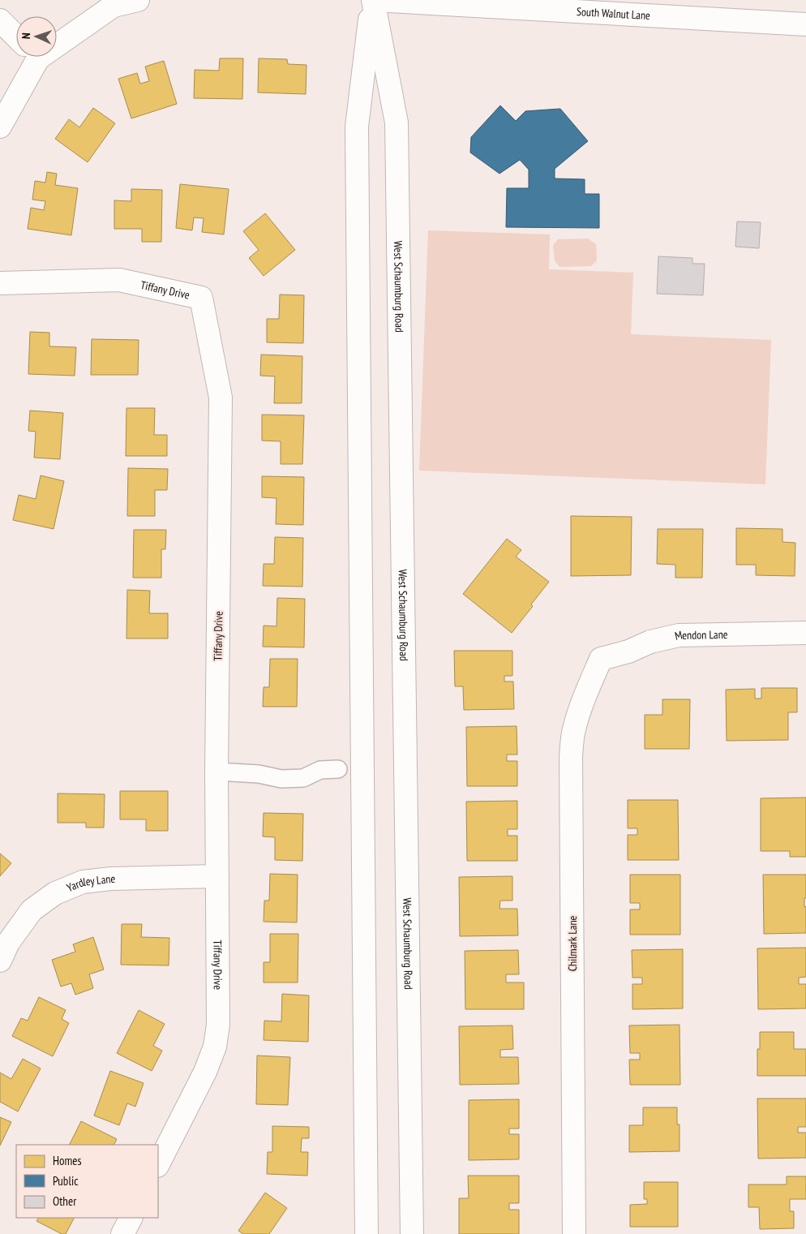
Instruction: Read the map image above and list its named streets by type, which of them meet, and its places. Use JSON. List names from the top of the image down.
{
  "streets": {
    "street": [
      "South Walnut Lane",
      "West Schaumburg Road",
      "Tiffany Drive",
      "Mendon Lane",
      "Yardley Lane",
      "Chilmark Lane"
    ]
  },
  "crossings": [
    ["Tiffany Drive", "Yardley Lane"],
    ["Mendon Lane", "Chilmark Lane"]
  ],
  "legend": ["Homes", "Public", "Other"],
  "north": "left"
}
